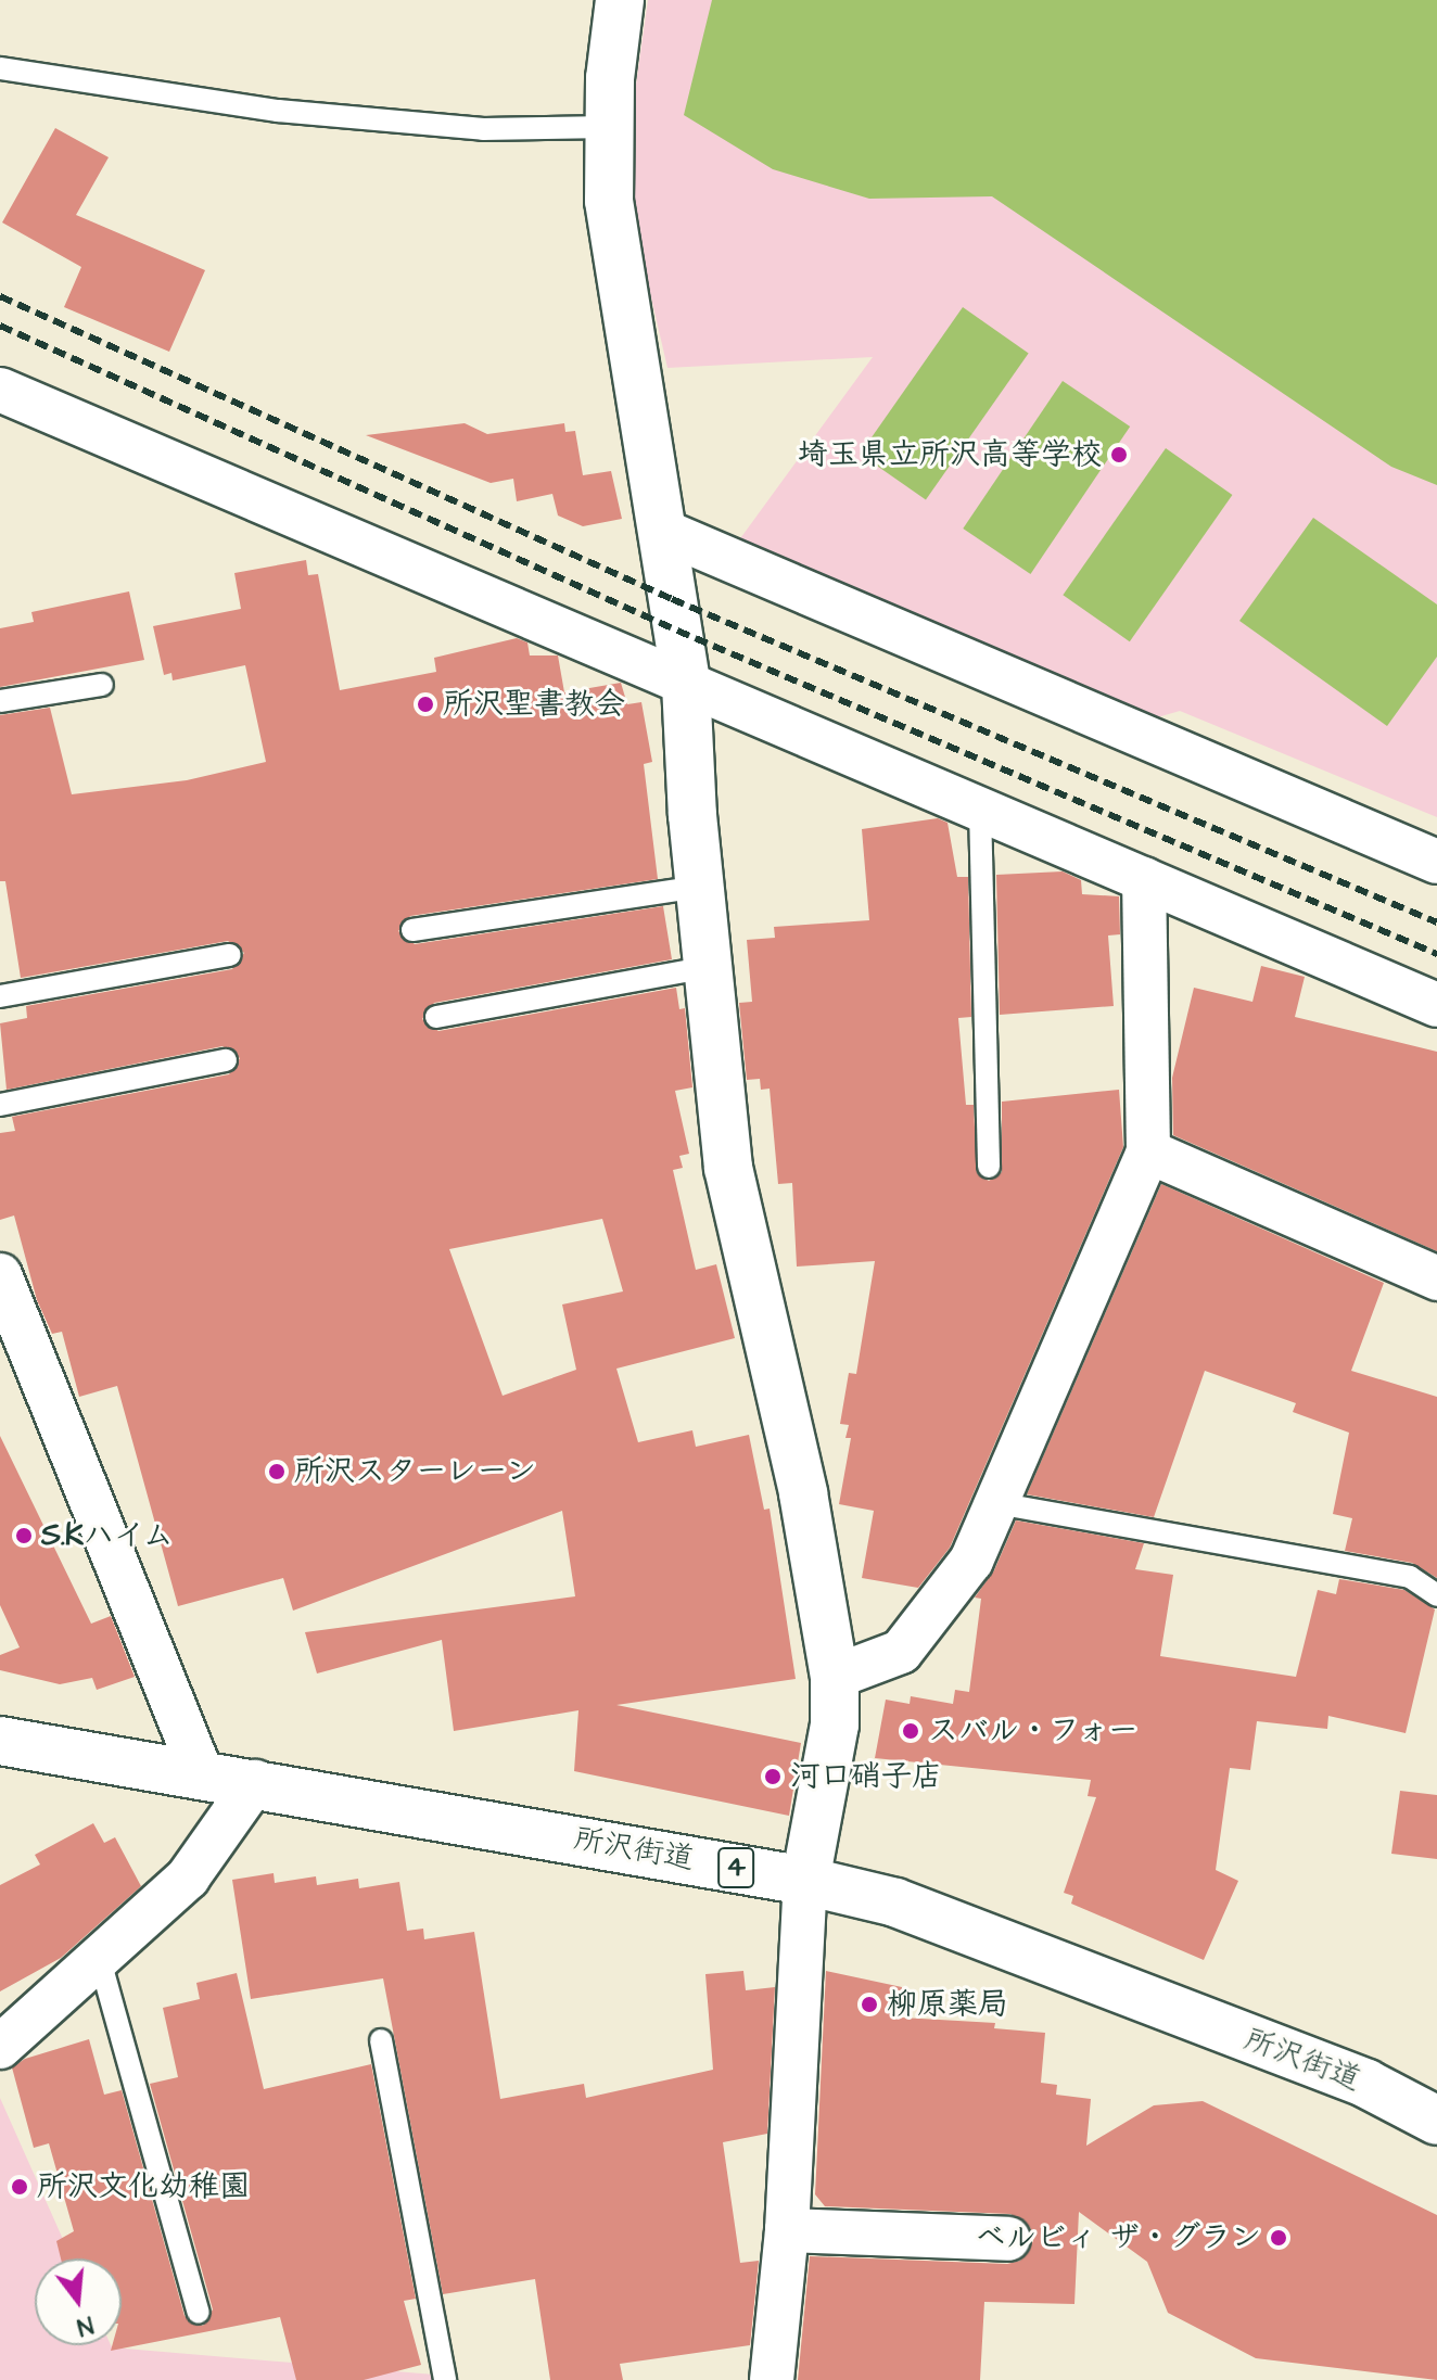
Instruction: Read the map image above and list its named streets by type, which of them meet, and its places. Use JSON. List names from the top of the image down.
{
  "streets": {
    "street": ["所沢街道", "4"]
  },
  "places": [
    "埼玉県立所沢高等学校",
    "所沢聖書教会",
    "所沢スターレーン",
    "S.Kハイム",
    "スバル・フォー",
    "河口硝子店",
    "柳原薬局",
    "所沢文化幼稚園",
    "ベルビィ ザ・グラン"
  ],
  "north": "bottom"
}
